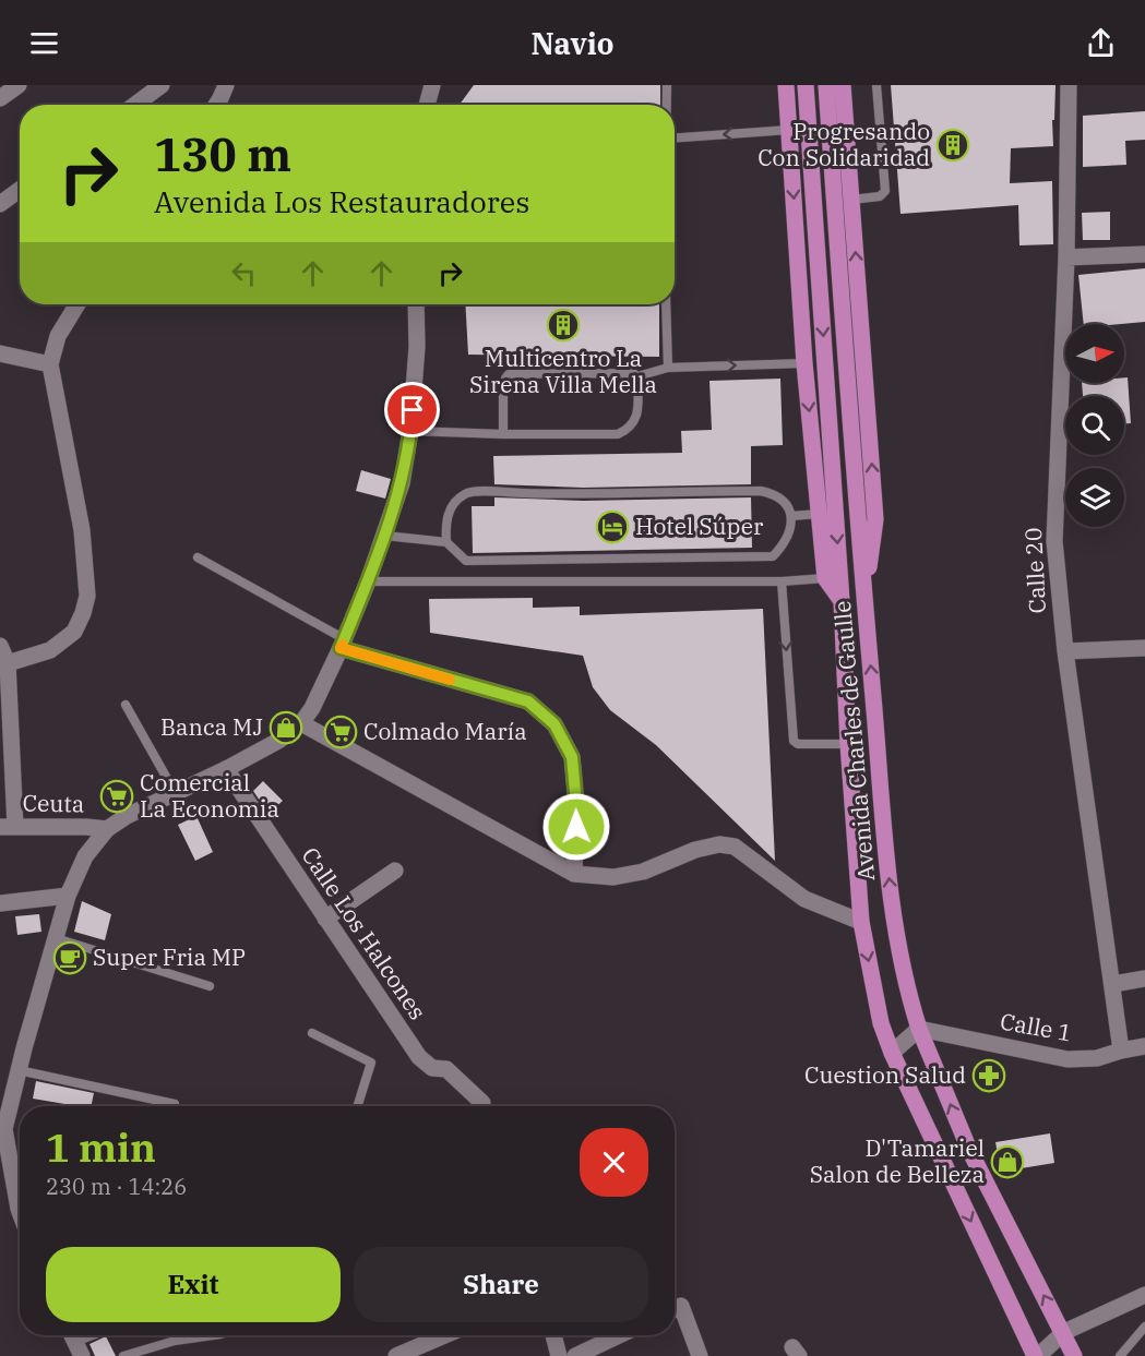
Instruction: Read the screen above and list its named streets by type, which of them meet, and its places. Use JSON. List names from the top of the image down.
{
  "streets": {
    "main road": ["Avenida Charles de Gaulle"],
    "street": [
      "Calle 20",
      "Ceuta",
      "Calle Los Halcones",
      "Calle 1"
    ]
  },
  "crossings": [
    ["Calle 20", "Calle 1"],
    ["Avenida Charles de Gaulle", "Calle 1"]
  ],
  "places": {
    "building": ["Progresando Con Solidaridad", "Multicentro La Sirena Villa Mella"],
    "hotel": ["Hotel Súper"],
    "shop": ["Banca MJ", "D'Tamariel Salon de Belleza"],
    "supermarket": ["Colmado María", "Comercial La Economia"],
    "cafe": ["Super Fria MP"],
    "pharmacy": ["Cuestion Salud"]
  },
  "north": "right",
  "page": {
    "header": "Navio",
    "turn": ["130 m", "Avenida Los Restauradores"],
    "heading": ["1 min", "230 m · 14:26"],
    "buttons": ["Exit", "Share"]
  }
}
